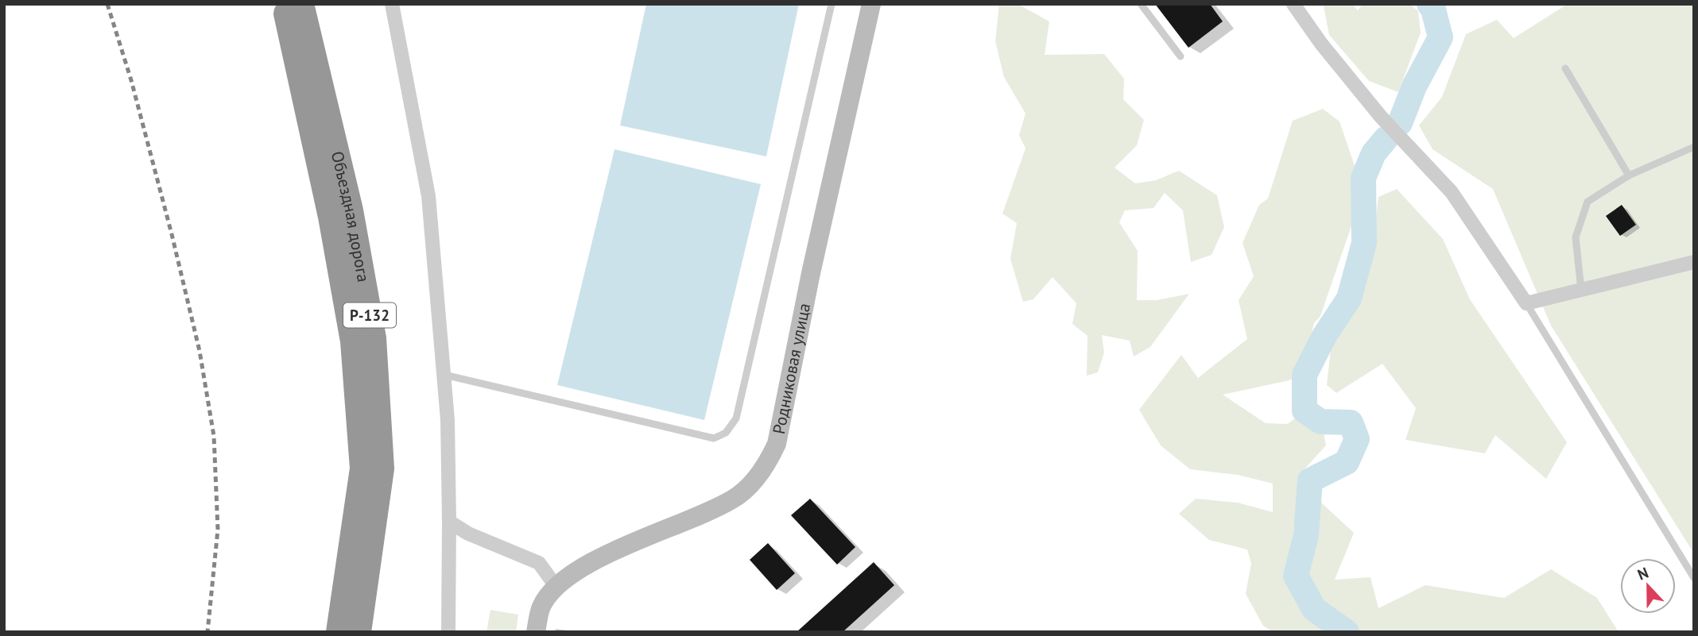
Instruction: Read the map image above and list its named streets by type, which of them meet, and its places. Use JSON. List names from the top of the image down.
{
  "streets": {
    "highway": ["Объездная дорога", "Р-132"],
    "street": ["Родниковая улица"]
  },
  "north": "top"
}
